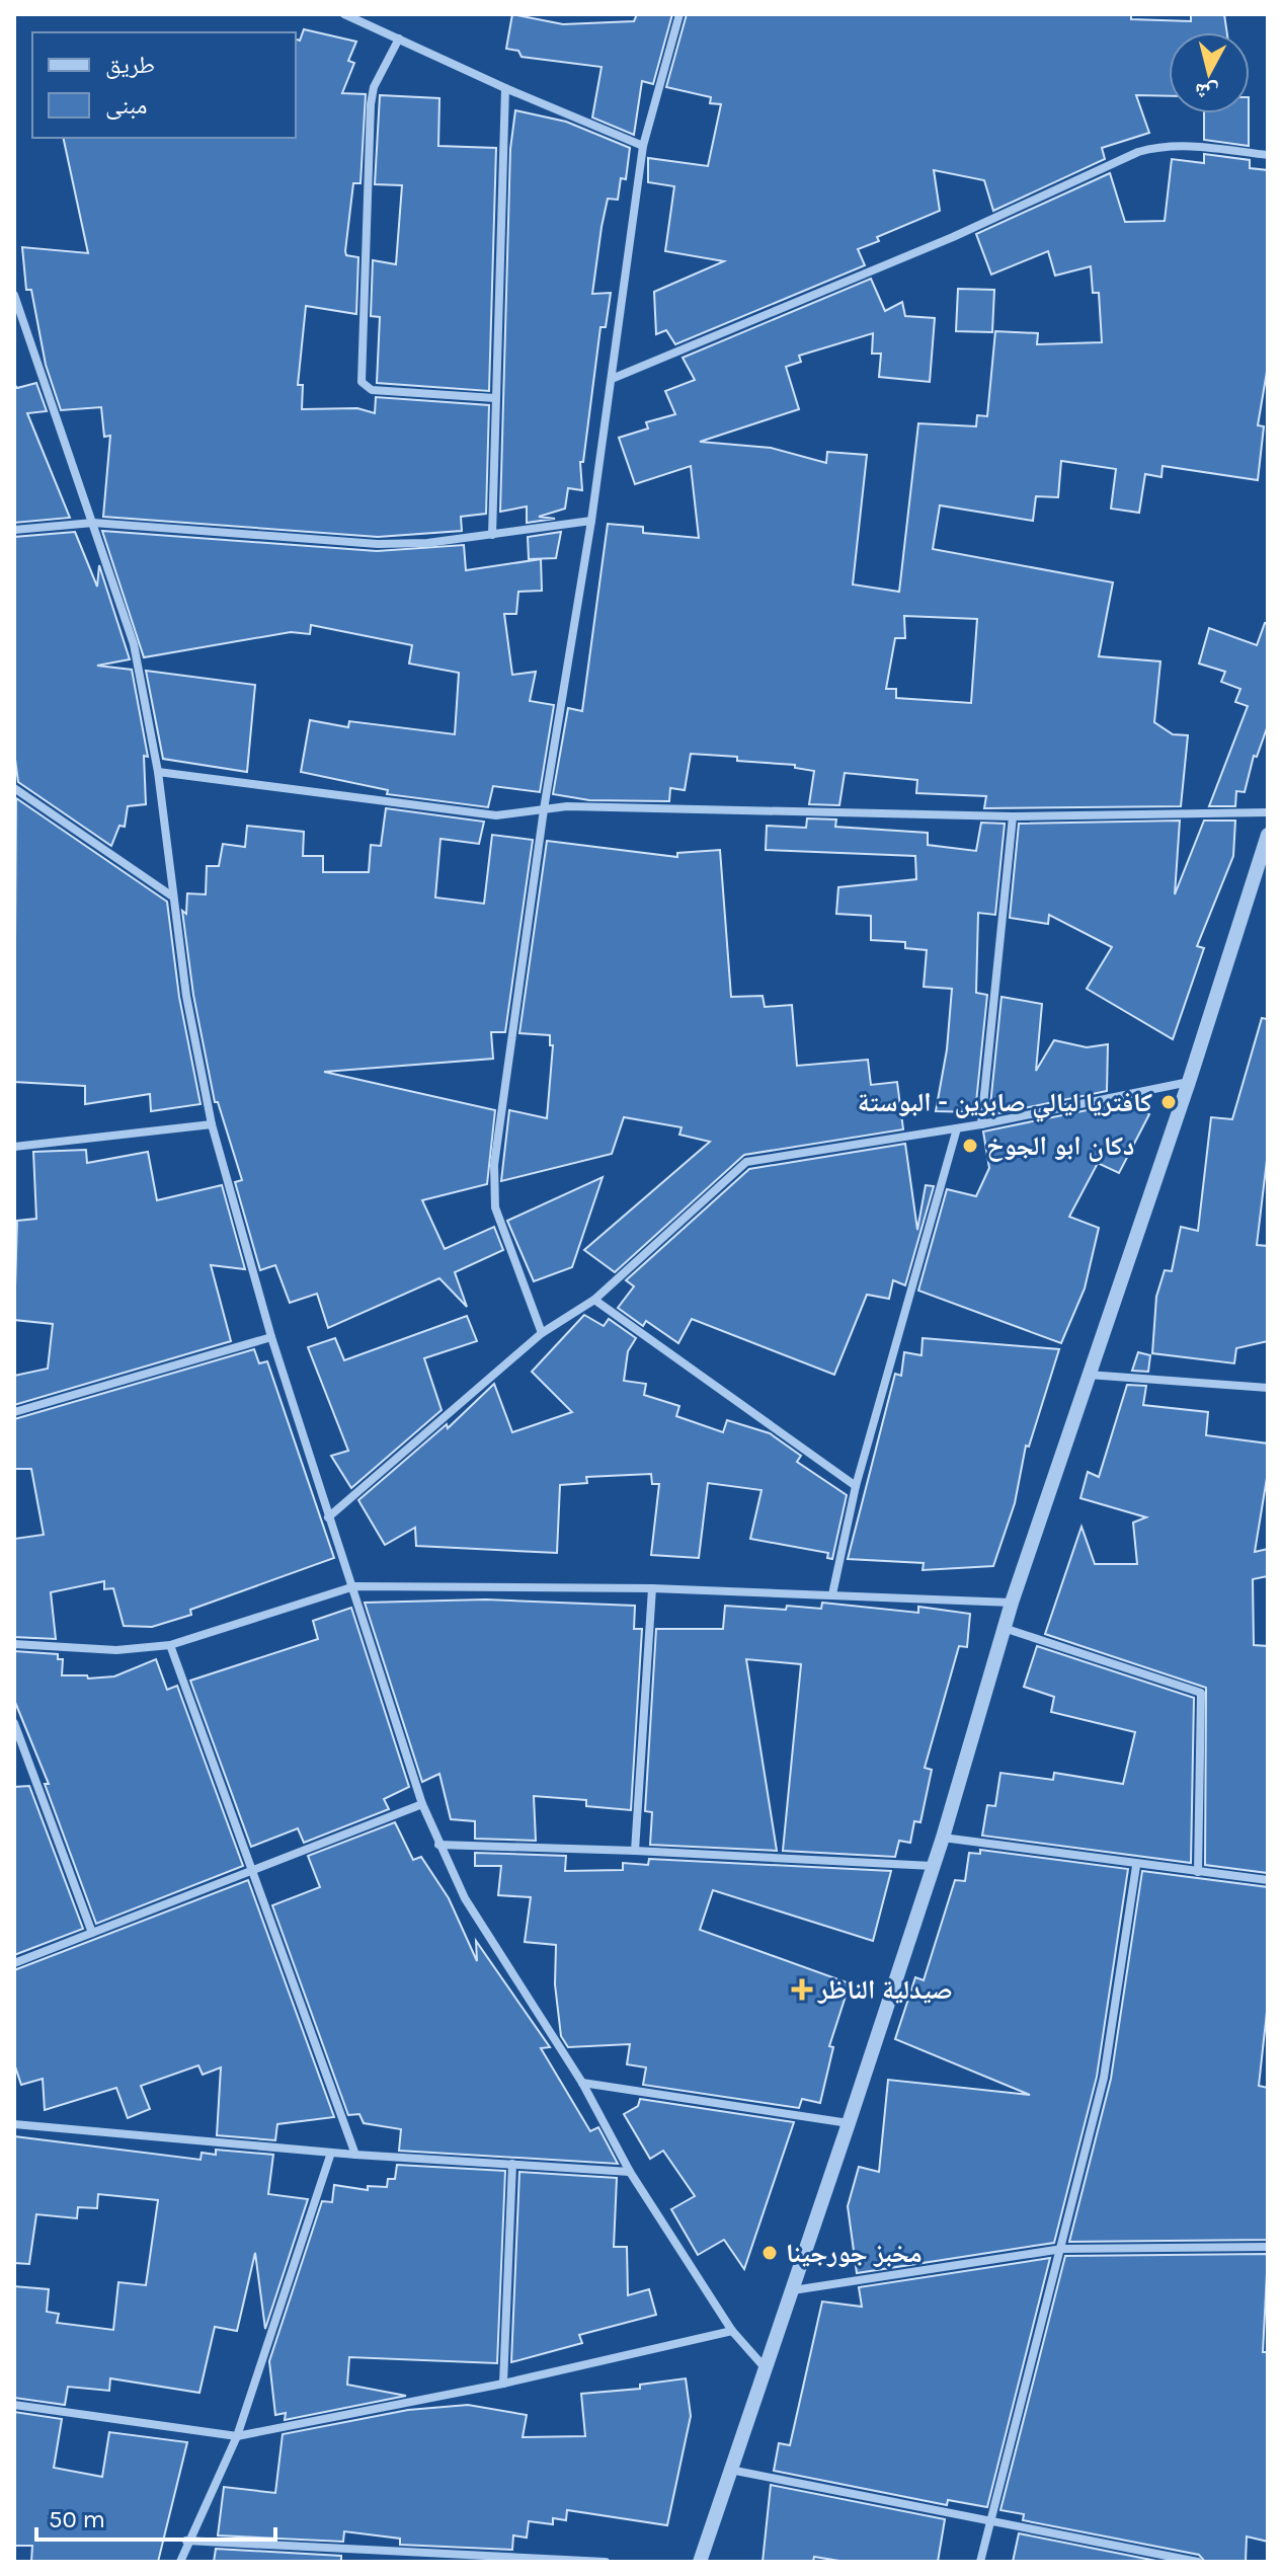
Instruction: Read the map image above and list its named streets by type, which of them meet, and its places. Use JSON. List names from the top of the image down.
{
  "places": {
    "other": ["كافتريا ليالي صابرين - البوستة", "دكان ابو الجوخ", "مخبز جورجينا"],
    "health": ["صيدلية الناظر"]
  },
  "legend": ["طريق", "مبنى"],
  "scale_bar": "50 m",
  "north": "bottom"
}
